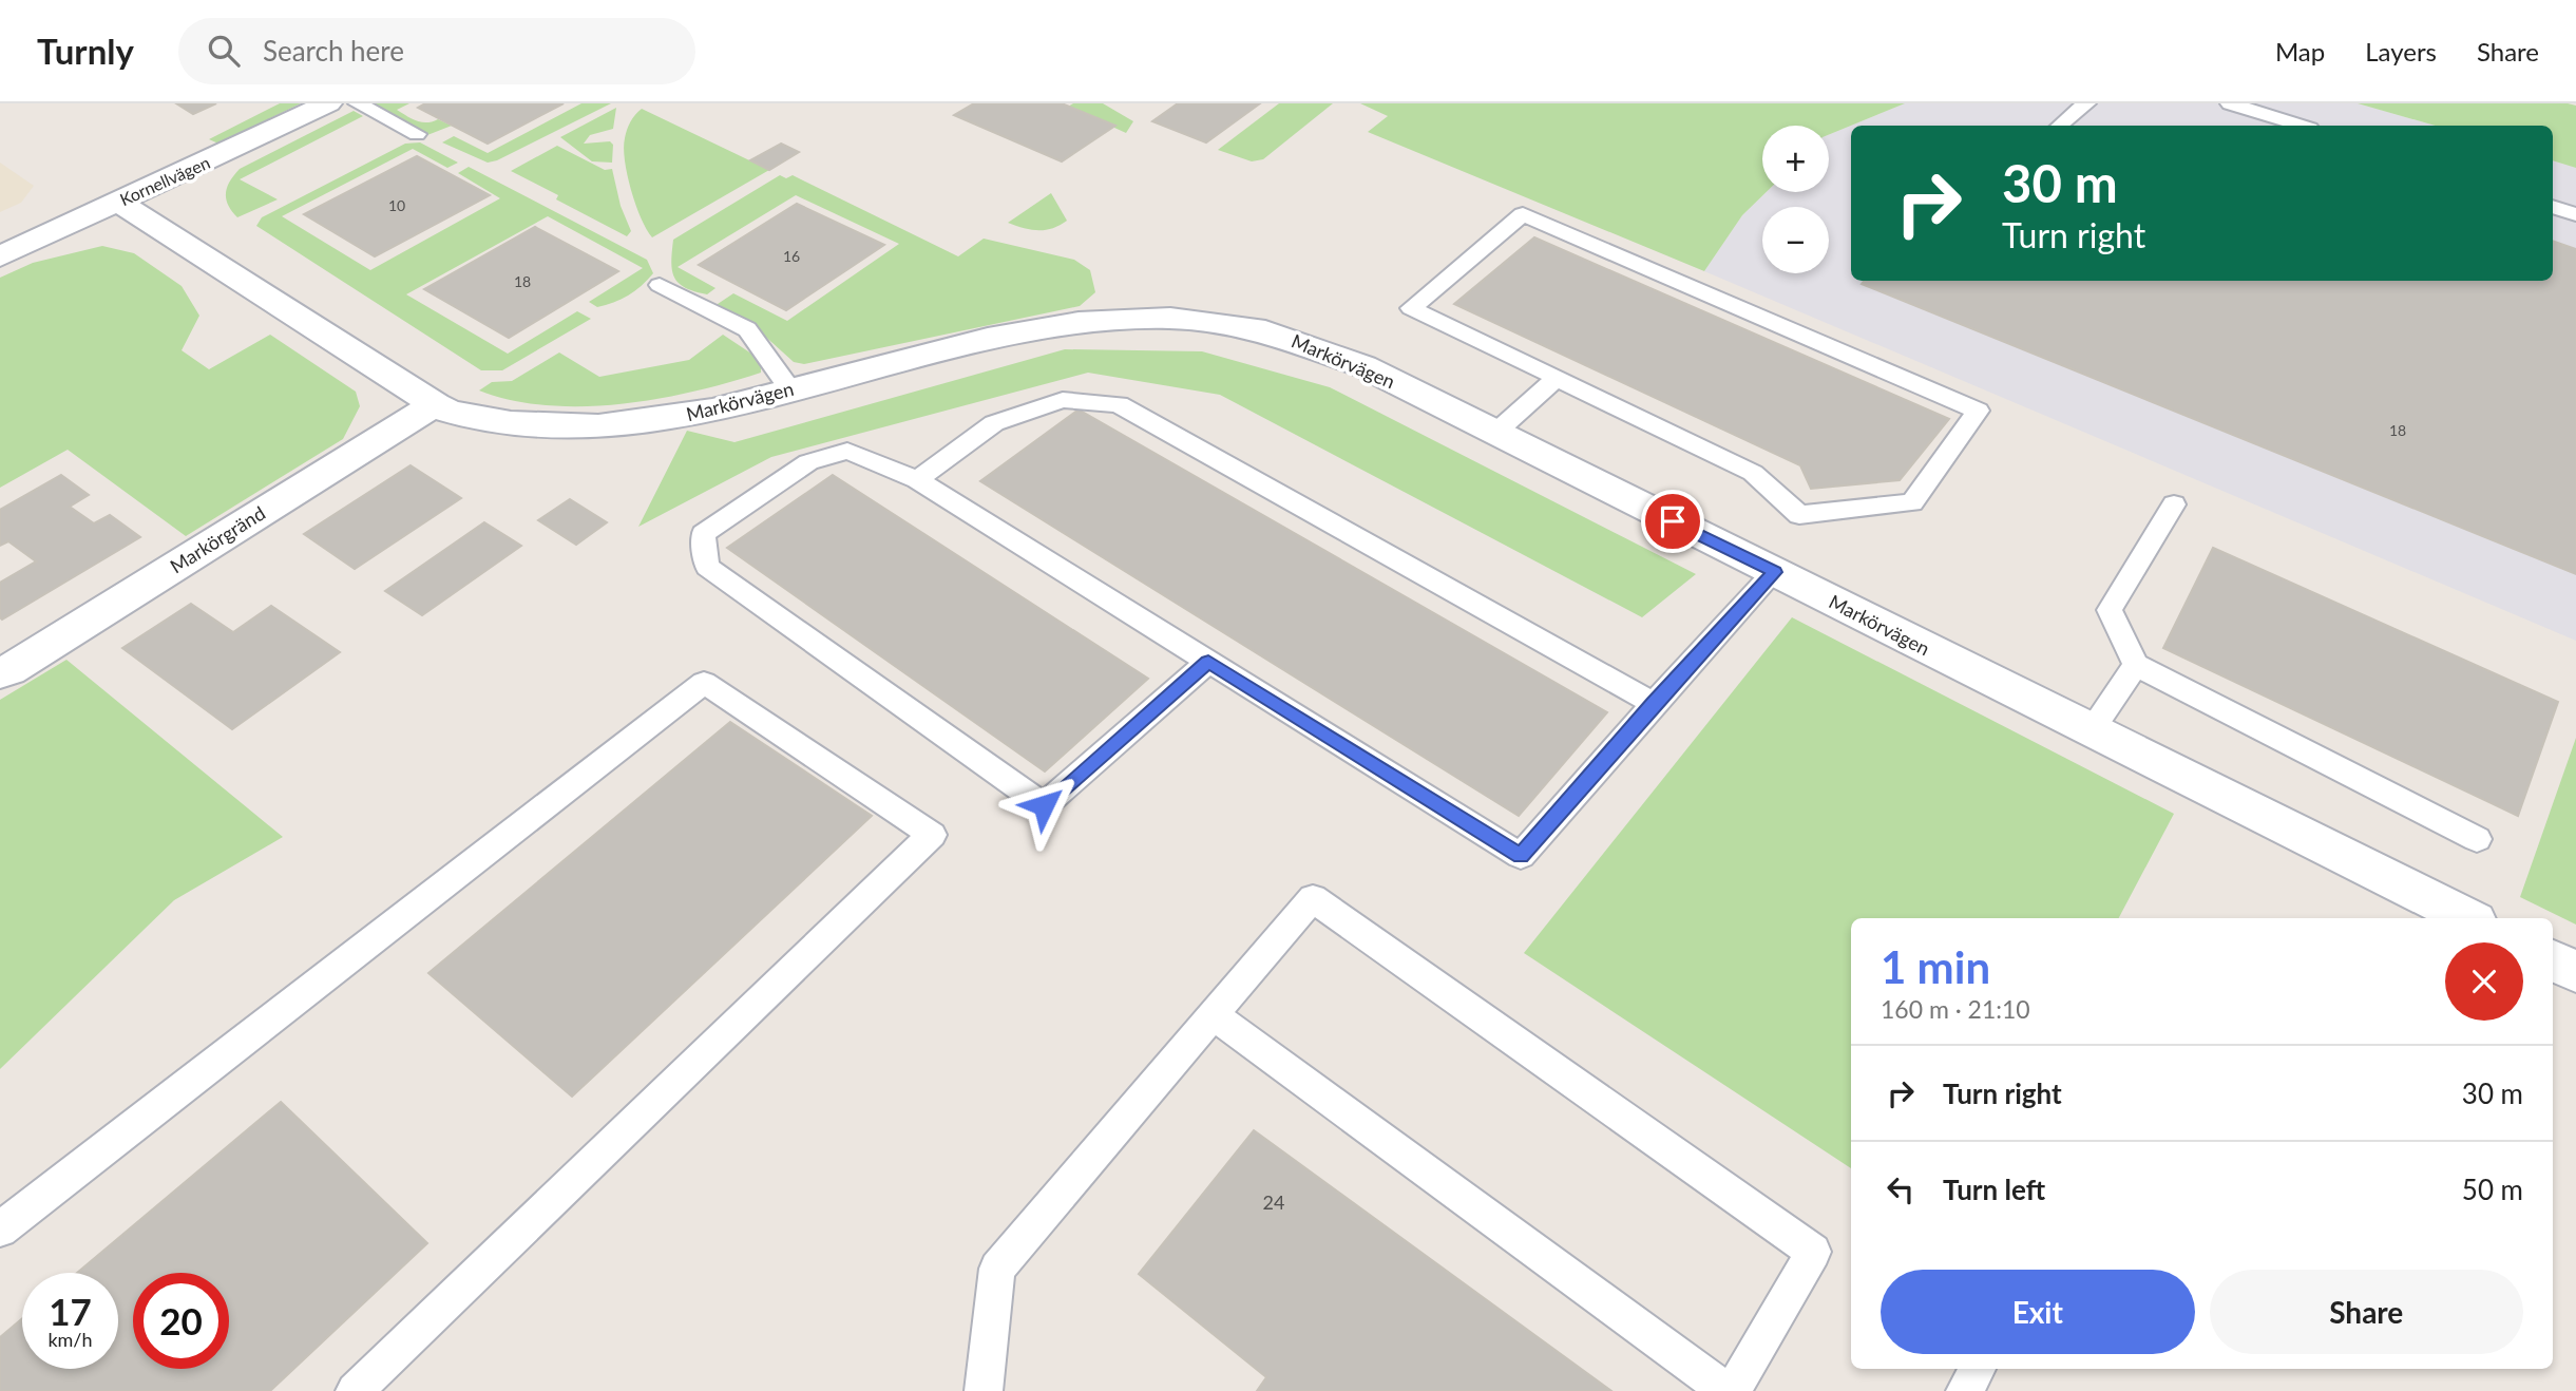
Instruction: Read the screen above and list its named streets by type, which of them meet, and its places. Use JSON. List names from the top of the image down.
{
  "streets": {
    "street": ["Kornellvägen", "Markörvägen", "Markörgränd"]
  },
  "crossings": [
    ["Kornellvägen", "Markörvägen"],
    ["Markörvägen", "Markörgränd"]
  ],
  "house_numbers": [
    "10",
    "16",
    "18",
    "18",
    "24"
  ],
  "page": {
    "header": "Turnly",
    "search": "Search here",
    "nav": ["Map", "Layers", "Share"],
    "map_buttons": ["+", "−"],
    "turn": ["30 m", "Turn right"],
    "heading": ["1 min", "160 m · 21:10"],
    "list": [
      {
        "name": "Turn right",
        "value": "30 m"
      },
      {
        "name": "Turn left",
        "value": "50 m"
      }
    ],
    "buttons": ["Exit", "Share"],
    "speed": "17 km/h",
    "limit": "20"
  }
}
